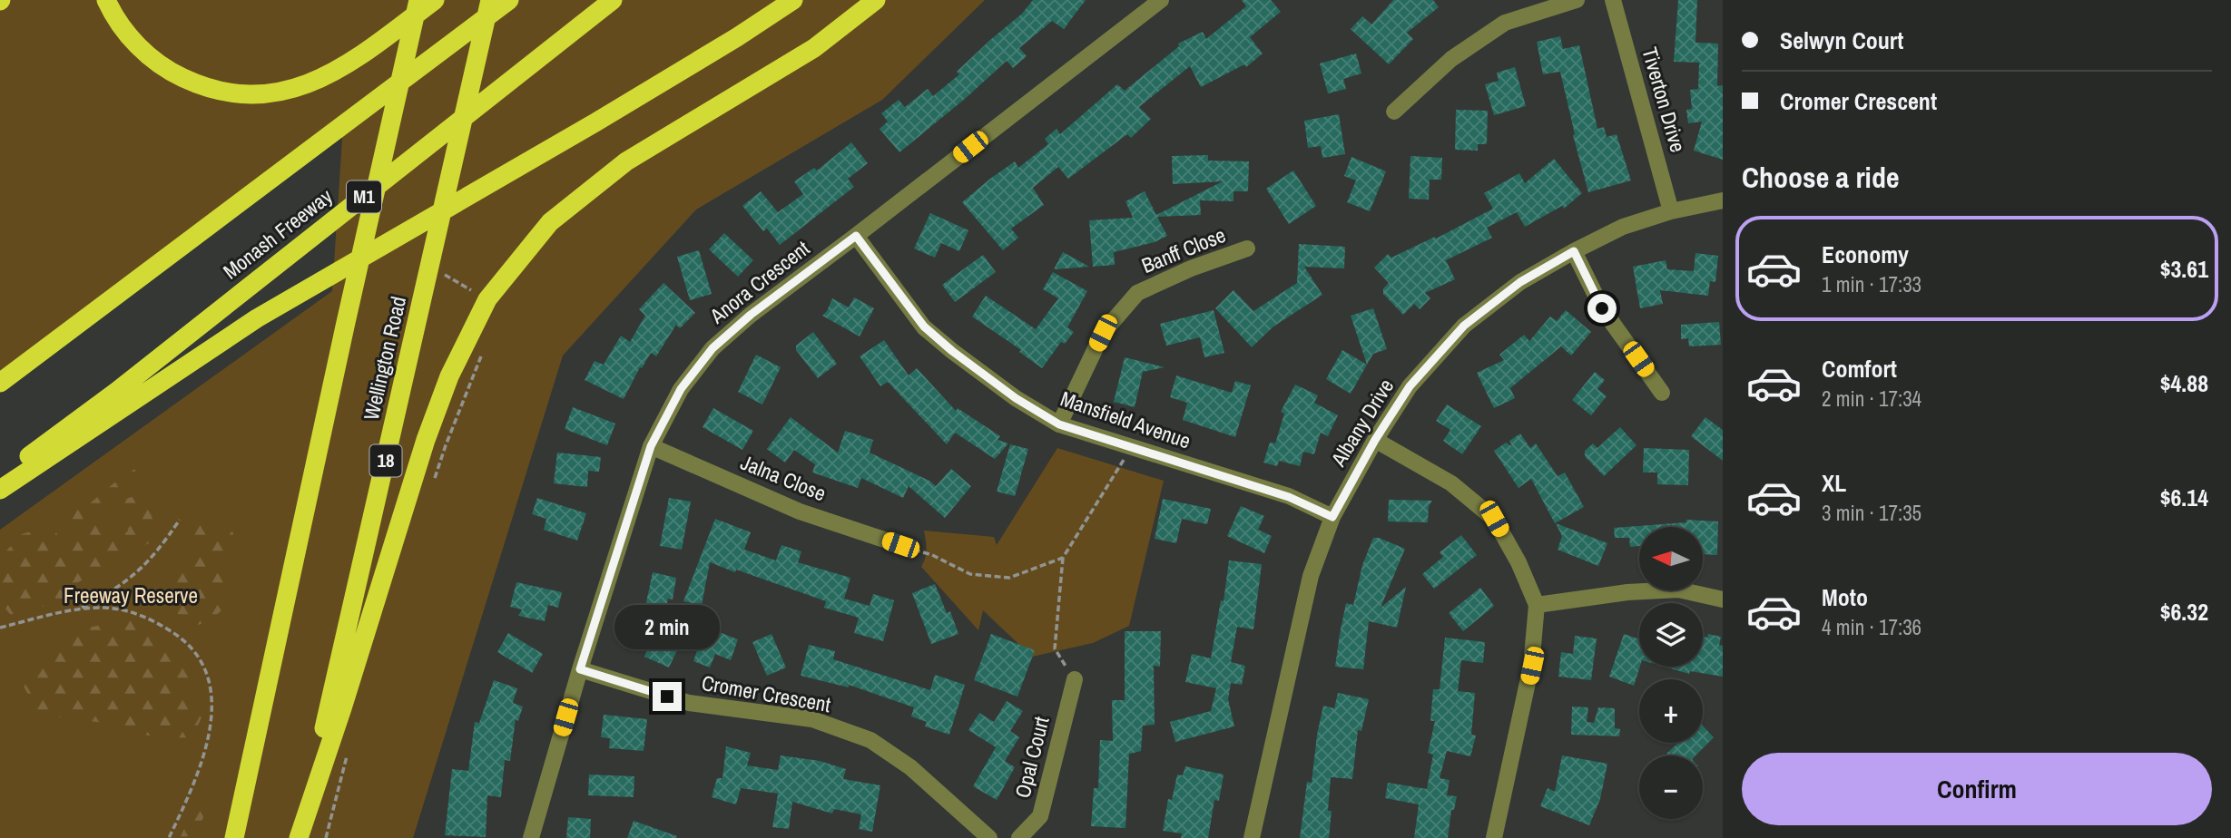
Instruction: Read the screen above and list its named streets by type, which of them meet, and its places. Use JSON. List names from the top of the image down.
{
  "streets": {
    "highway": [
      "M1",
      "Monash Freeway",
      "Wellington Road",
      "18"
    ],
    "street": [
      "Tiverton Drive",
      "Banff Close",
      "Anora Crescent",
      "Mansfield Avenue",
      "Albany Drive",
      "Jalna Close",
      "Cromer Crescent",
      "Opal Court"
    ]
  },
  "crossings": [
    ["Tiverton Drive", "Albany Drive"],
    ["Banff Close", "Mansfield Avenue"],
    ["Anora Crescent", "Mansfield Avenue"],
    ["Anora Crescent", "Jalna Close"],
    ["Anora Crescent", "Cromer Crescent"],
    ["Mansfield Avenue", "Albany Drive"]
  ],
  "parks": ["Freeway Reserve"],
  "north": "left",
  "page": {
    "banner": ["Selwyn Court", "Cromer Crescent"],
    "heading": "Choose a ride",
    "list": [
      {
        "name": "Economy",
        "note": "1 min · 17:33",
        "value": "$3.61"
      },
      {
        "name": "Comfort",
        "note": "2 min · 17:34",
        "value": "$4.88"
      },
      {
        "name": "XL",
        "note": "3 min · 17:35",
        "value": "$6.14"
      },
      {
        "name": "Moto",
        "note": "4 min · 17:36",
        "value": "$6.32"
      }
    ],
    "map_buttons": ["+", "−"],
    "bubble": "2 min",
    "buttons": "Confirm"
  }
}
